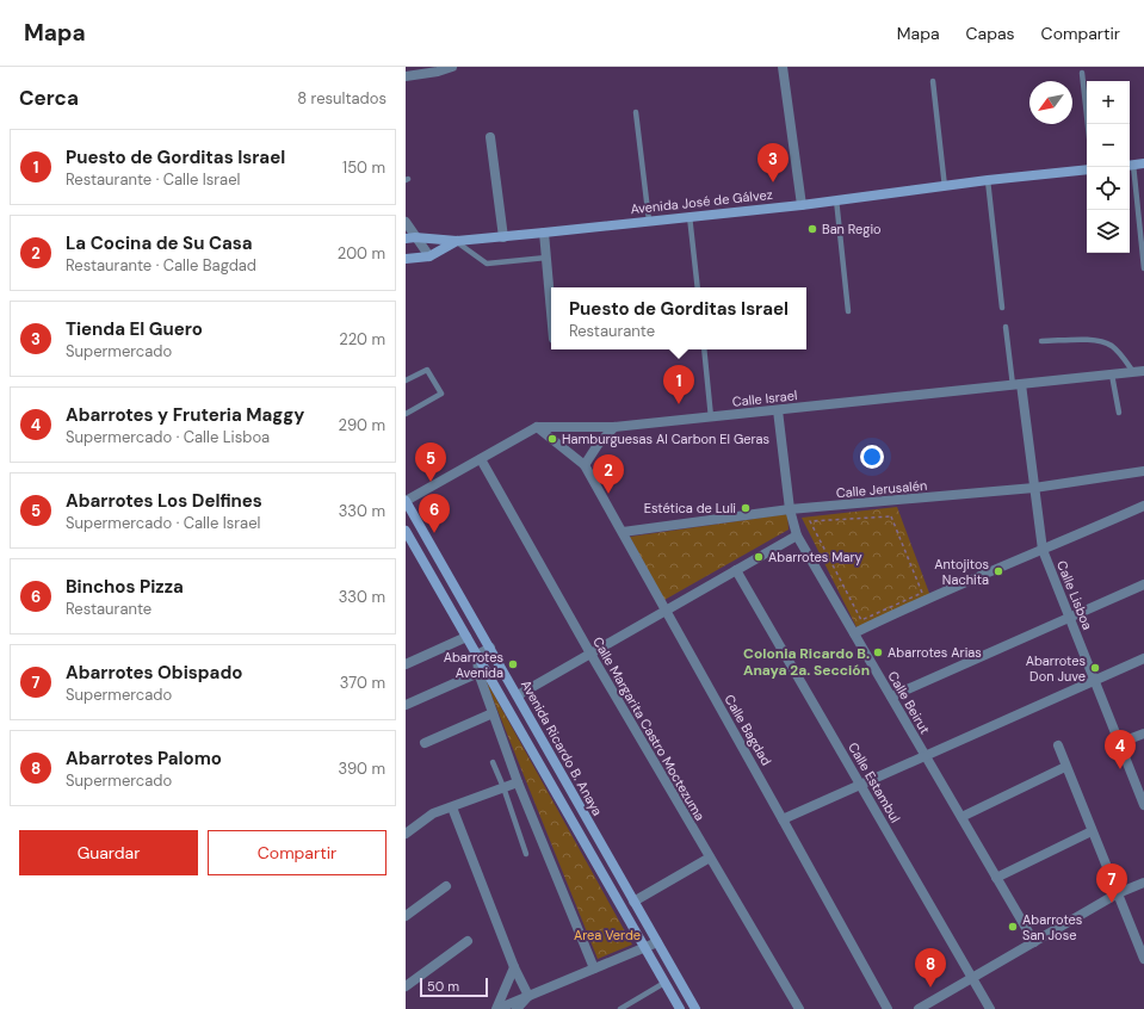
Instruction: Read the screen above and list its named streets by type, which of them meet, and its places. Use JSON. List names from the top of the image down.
{
  "streets": {
    "main road": ["Avenida José de Gálvez", "Avenida Ricardo B. Anaya"],
    "street": [
      "Calle Israel",
      "Calle Jerusalén",
      "Calle Lisboa",
      "Calle Beirut",
      "Calle Margarita Castro Moctezuma",
      "Calle Bagdad",
      "Calle Estambul"
    ]
  },
  "crossings": [
    ["Calle Israel", "Calle Lisboa"],
    ["Calle Israel", "Calle Beirut"],
    ["Calle Israel", "Calle Margarita Castro Moctezuma"],
    ["Calle Israel", "Calle Bagdad"],
    ["Calle Israel", "Avenida Ricardo B. Anaya"],
    ["Calle Jerusalén", "Calle Lisboa"],
    ["Calle Jerusalén", "Calle Beirut"],
    ["Calle Jerusalén", "Calle Bagdad"]
  ],
  "districts": ["Colonia Ricardo B. Anaya 2a. Sección"],
  "parks": ["Area Verde"],
  "places": [
    "Ban Regio",
    "Hamburguesas Al Carbon El Geras",
    "Estética de Luli",
    "Abarrotes Mary",
    "Antojitos Nachita",
    "Abarrotes Arias",
    "Abarrotes Avenida",
    "Abarrotes Don Juve",
    "Abarrotes San Jose"
  ],
  "scale_bar": "50 m",
  "north": "bottom left",
  "page": {
    "header": "Mapa",
    "nav": ["Mapa", "Capas", "Compartir"],
    "heading": ["Cerca", "8 resultados"],
    "map_buttons": ["+", "−"],
    "list": [
      {
        "mark": "1",
        "name": "Puesto de Gorditas Israel",
        "note": "Restaurante · Calle Israel",
        "value": "150 m"
      },
      {
        "mark": "2",
        "name": "La Cocina de Su Casa",
        "note": "Restaurante · Calle Bagdad",
        "value": "200 m"
      },
      {
        "mark": "3",
        "name": "Tienda El Guero",
        "note": "Supermercado",
        "value": "220 m"
      },
      {
        "mark": "4",
        "name": "Abarrotes y Fruteria Maggy",
        "note": "Supermercado · Calle Lisboa",
        "value": "290 m"
      },
      {
        "mark": "5",
        "name": "Abarrotes Los Delfines",
        "note": "Supermercado · Calle Israel",
        "value": "330 m"
      },
      {
        "mark": "6",
        "name": "Binchos Pizza",
        "note": "Restaurante",
        "value": "330 m"
      },
      {
        "mark": "7",
        "name": "Abarrotes Obispado",
        "note": "Supermercado",
        "value": "370 m"
      },
      {
        "mark": "8",
        "name": "Abarrotes Palomo",
        "note": "Supermercado",
        "value": "390 m"
      }
    ],
    "pins": [
      "3",
      "1",
      "5",
      "2",
      "6",
      "4",
      "7",
      "8"
    ],
    "popup": ["Puesto de Gorditas Israel", "Restaurante"],
    "buttons": ["Guardar", "Compartir"],
    "scale": "50 m"
  }
}
